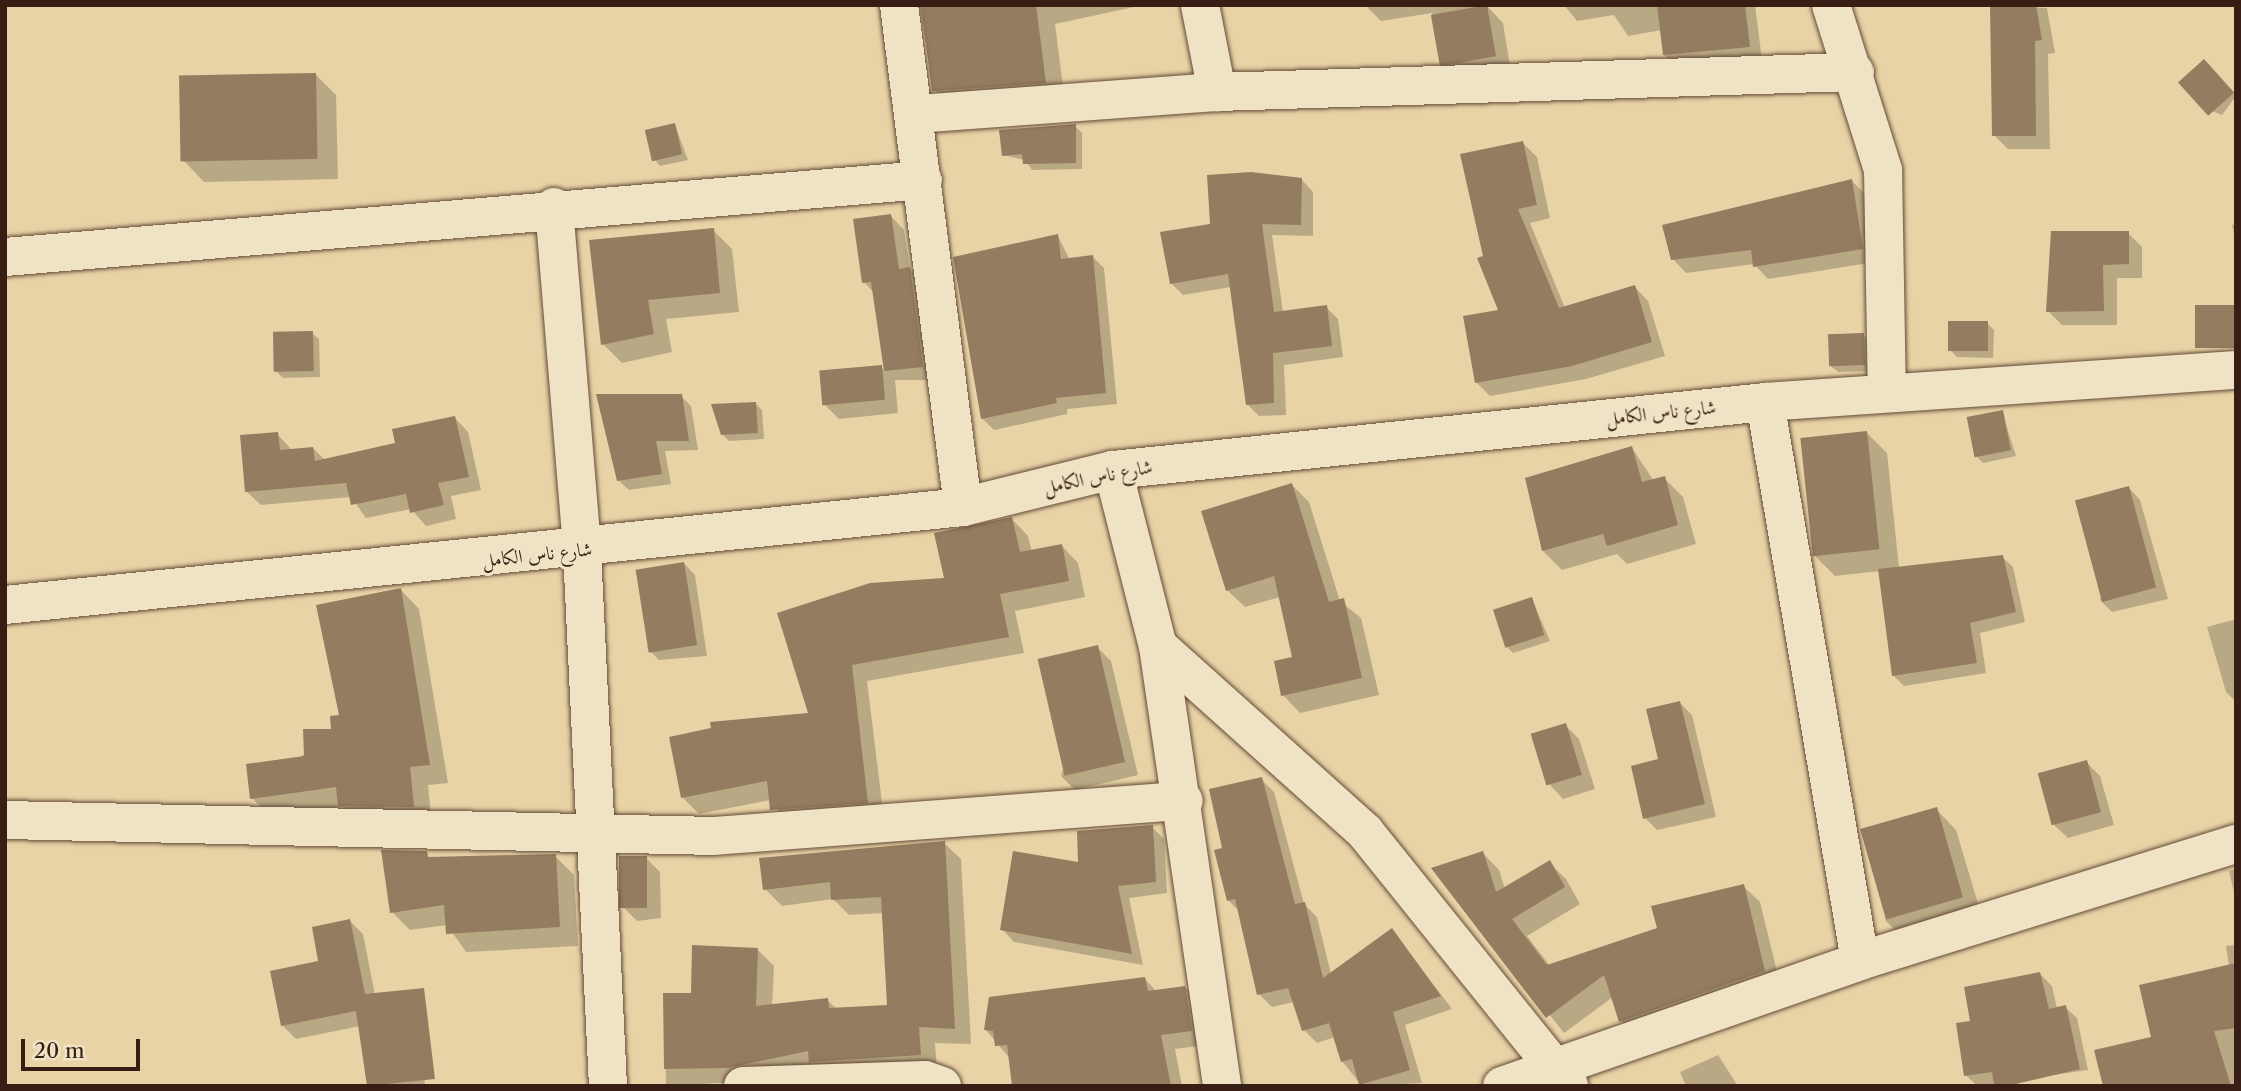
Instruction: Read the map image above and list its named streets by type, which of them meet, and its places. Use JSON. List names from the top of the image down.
{
  "streets": {
    "street": ["شارع ناس الكامل"]
  },
  "scale_bar": "20 m"
}
